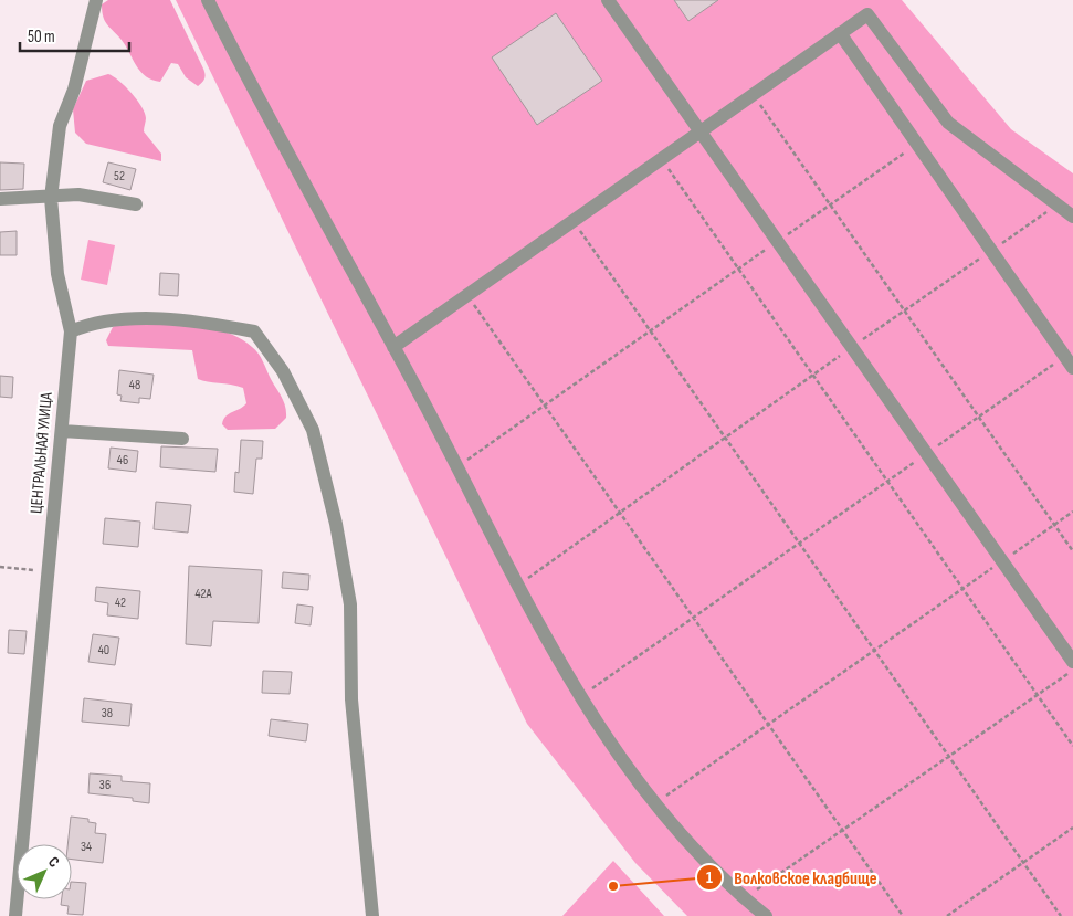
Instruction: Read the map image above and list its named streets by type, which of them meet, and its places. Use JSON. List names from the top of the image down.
{
  "streets": {
    "street": ["ЦЕНТРАЛЬНАЯ УЛИЦА"]
  },
  "places": ["Волковское кладбище"],
  "house_numbers": [
    "52",
    "48",
    "46",
    "42А",
    "42",
    "40",
    "38",
    "36",
    "34"
  ],
  "scale_bar": "50 m",
  "north": "top right"
}
